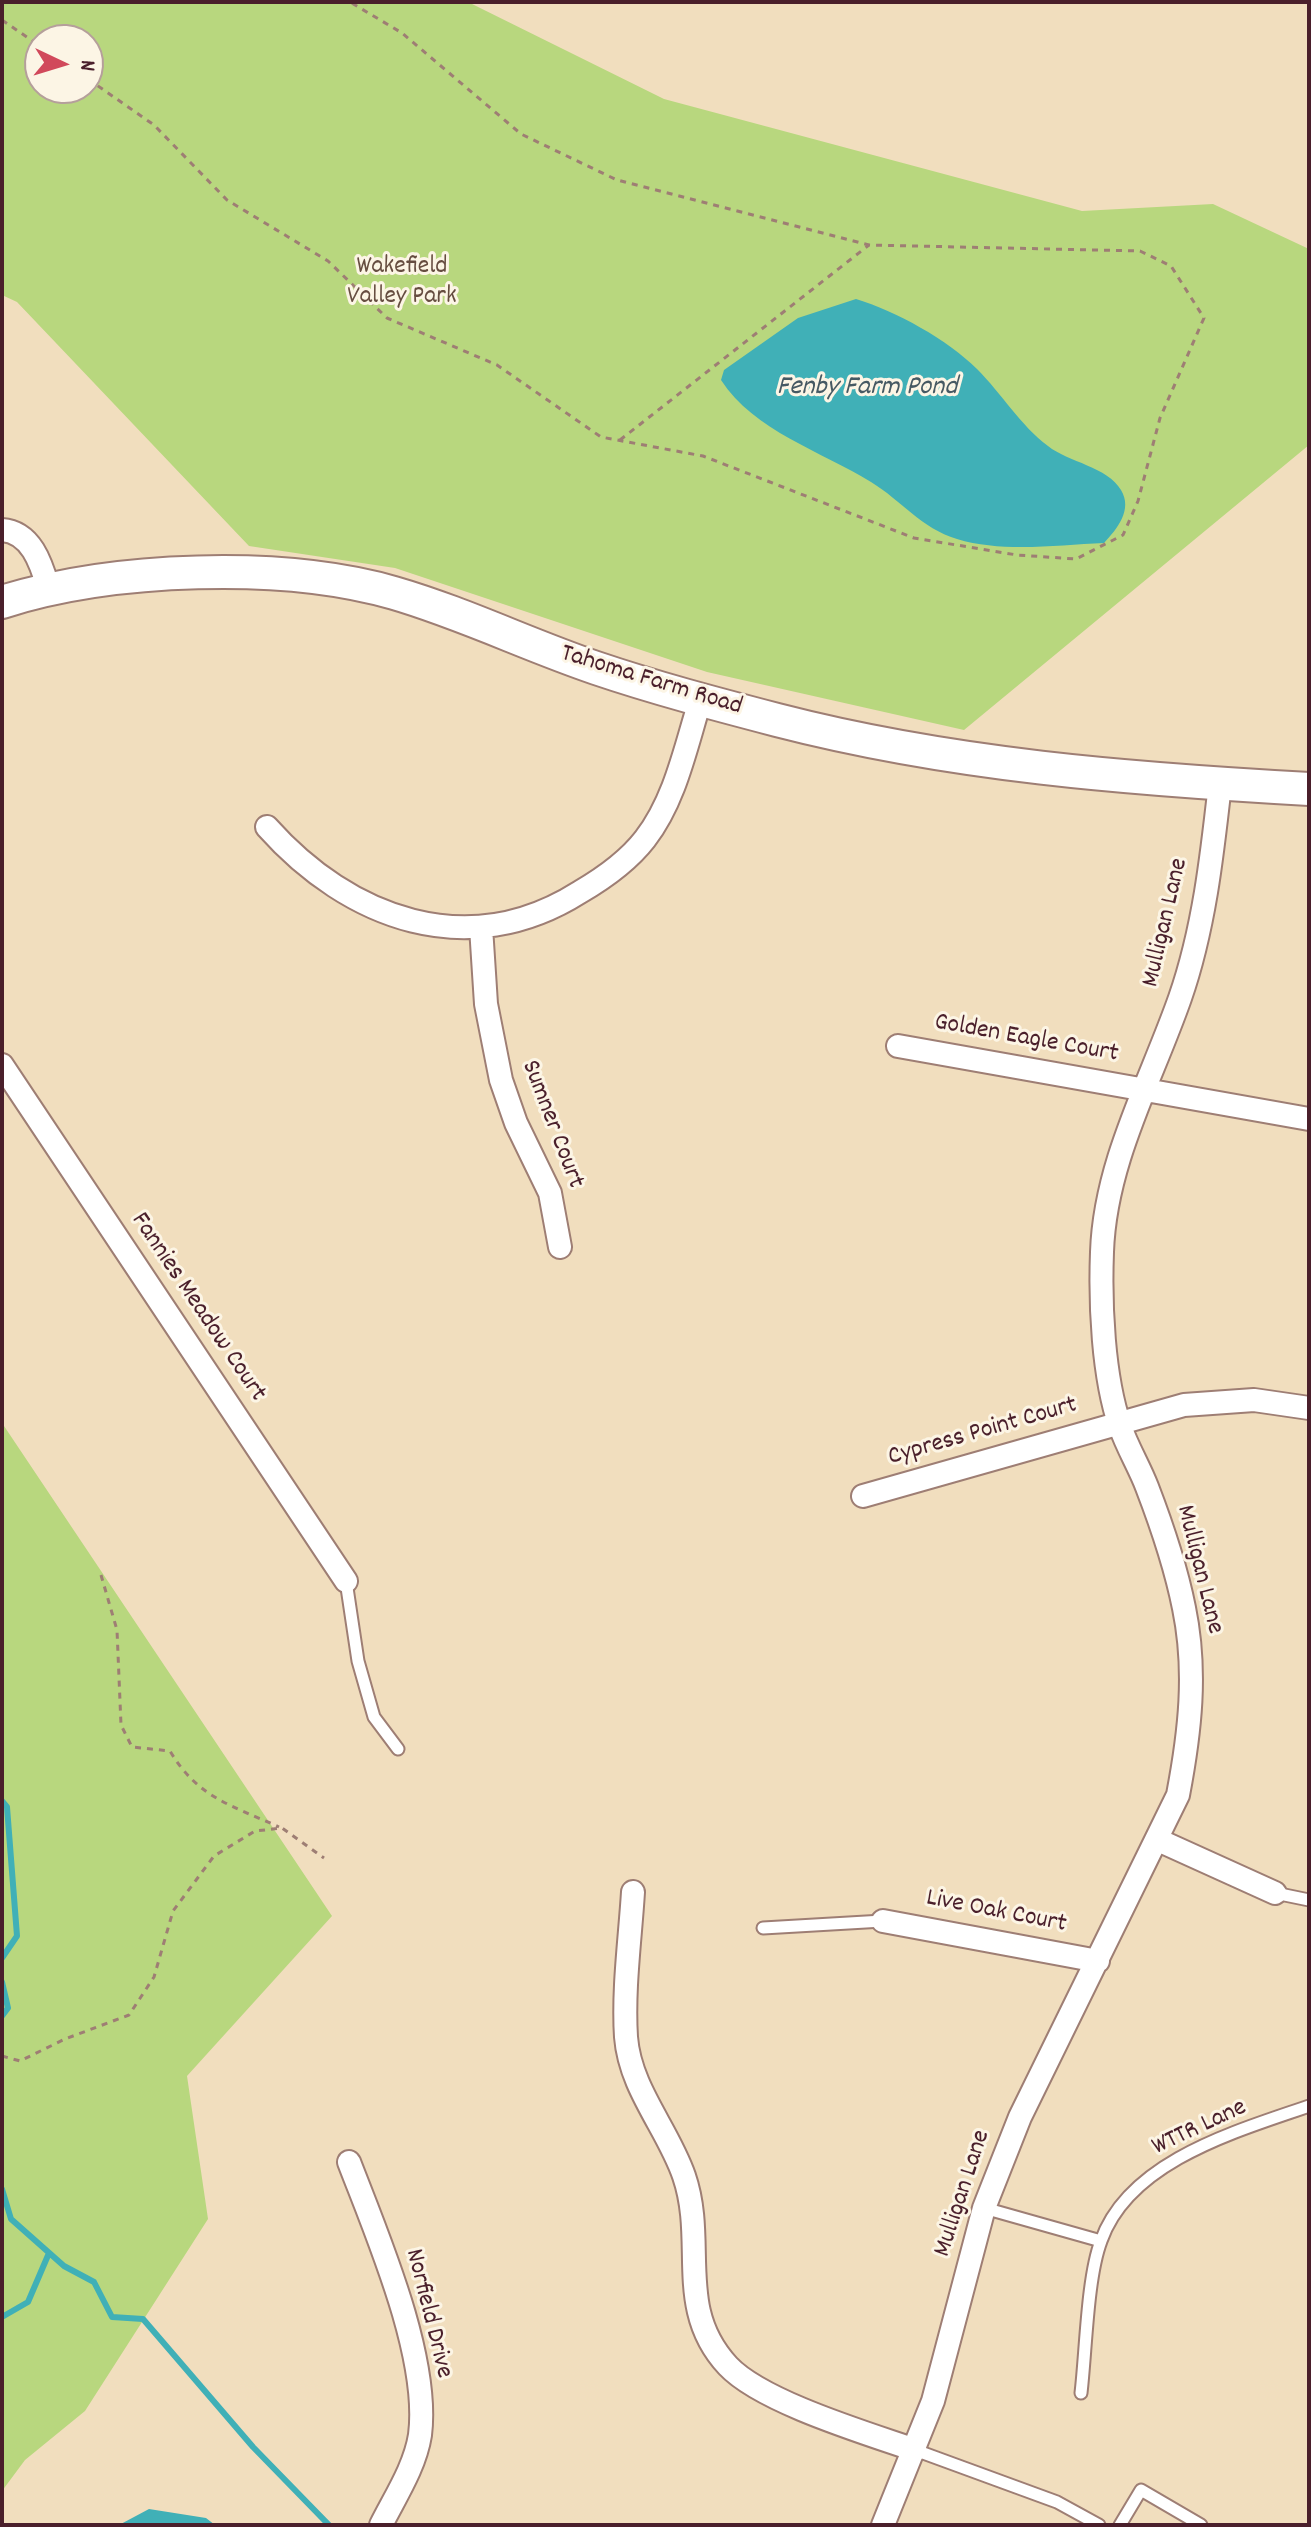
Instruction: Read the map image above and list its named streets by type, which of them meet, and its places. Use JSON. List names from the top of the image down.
{
  "streets": {
    "street": [
      "Tahoma Farm Road",
      "Mulligan Lane",
      "Golden Eagle Court",
      "Sumner Court",
      "Fannies Meadow Court",
      "Cypress Point Court",
      "Live Oak Court",
      "Norfield Drive"
    ],
    "lane": ["WTTR Lane"]
  },
  "crossings": [
    ["Tahoma Farm Road", "Mulligan Lane"],
    ["Mulligan Lane", "Golden Eagle Court"],
    ["Mulligan Lane", "Cypress Point Court"],
    ["Mulligan Lane", "Live Oak Court"]
  ],
  "water": ["Fenby Farm Pond"],
  "parks": ["Wakefield Valley Park"],
  "north": "right"
}
